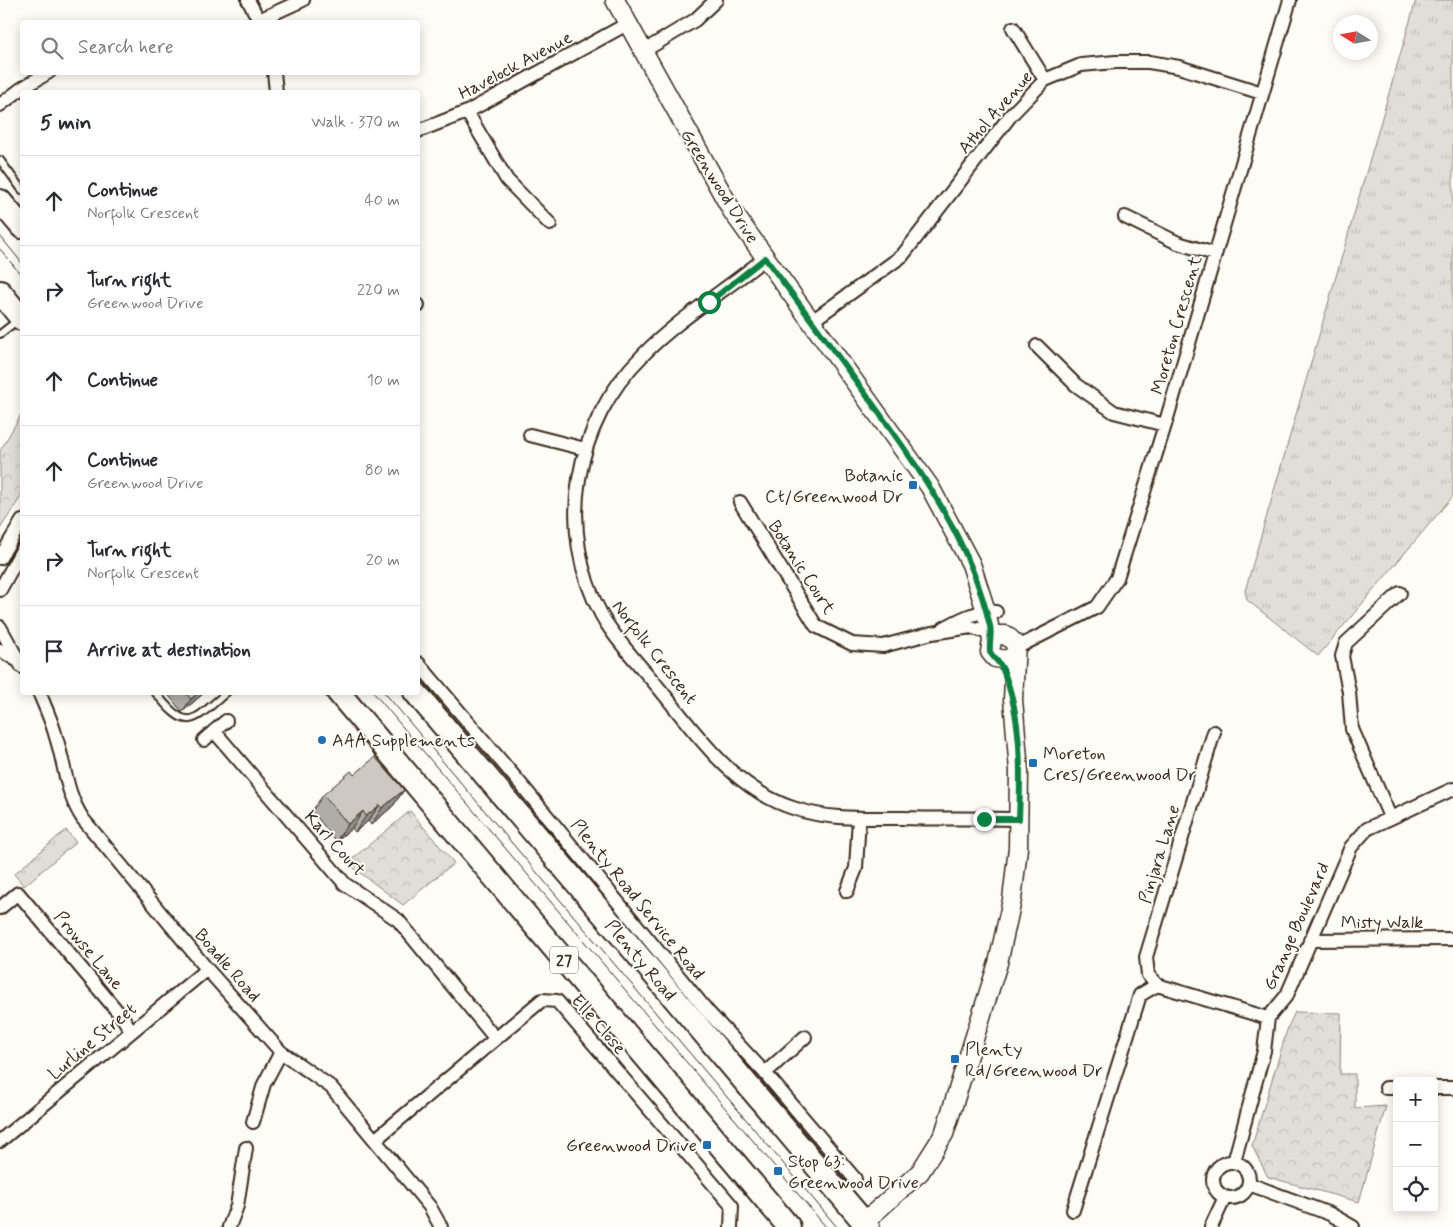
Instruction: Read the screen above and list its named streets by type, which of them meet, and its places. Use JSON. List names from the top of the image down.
{
  "streets": {
    "highway": ["27", "Plenty Road"],
    "street": [
      "Havelock Avenue",
      "Athol Avenue",
      "Greenwood Drive",
      "Moreton Crescent",
      "Botanic Court",
      "Norfolk Crescent",
      "Karl Court",
      "Pinjara Lane",
      "Plenty Road Service Road",
      "Misty Walk",
      "Grange Boulevard",
      "Prowse Lane",
      "Boadle Road",
      "Elle Close",
      "Lurline Street"
    ]
  },
  "crossings": [
    ["Havelock Avenue", "Greenwood Drive"],
    ["Athol Avenue", "Greenwood Drive"],
    ["Athol Avenue", "Moreton Crescent"],
    ["Greenwood Drive", "Moreton Crescent"],
    ["Greenwood Drive", "Botanic Court"],
    ["Greenwood Drive", "Norfolk Crescent"],
    ["Greenwood Drive", "Plenty Road"],
    ["Moreton Crescent", "Botanic Court"],
    ["Karl Court", "Elle Close"],
    ["Plenty Road Service Road", "Plenty Road"],
    ["Misty Walk", "Grange Boulevard"],
    ["Prowse Lane", "Lurline Street"],
    ["Boadle Road", "Elle Close"],
    ["Boadle Road", "Lurline Street"]
  ],
  "places": {
    "transit": [
      "Botanic Ct/Greenwood Dr",
      "Moreton Cres/Greenwood Dr",
      "Plenty Rd/Greenwood Dr",
      "Greenwood Drive",
      "Stop 63: Greenwood Drive"
    ],
    "other": ["AAA Supplements"]
  },
  "north": "left",
  "page": {
    "search": "Search here",
    "heading": ["5 min", "Walk · 370 m"],
    "list": [
      ["Continue", "Norfolk Crescent", "40 m"],
      ["Turn right", "Greenwood Drive", "220 m"],
      ["Continue", "10 m"],
      ["Continue", "Greenwood Drive", "80 m"],
      ["Turn right", "Norfolk Crescent", "20 m"],
      "Arrive at destination"
    ],
    "map_buttons": ["+", "−"]
  }
}
